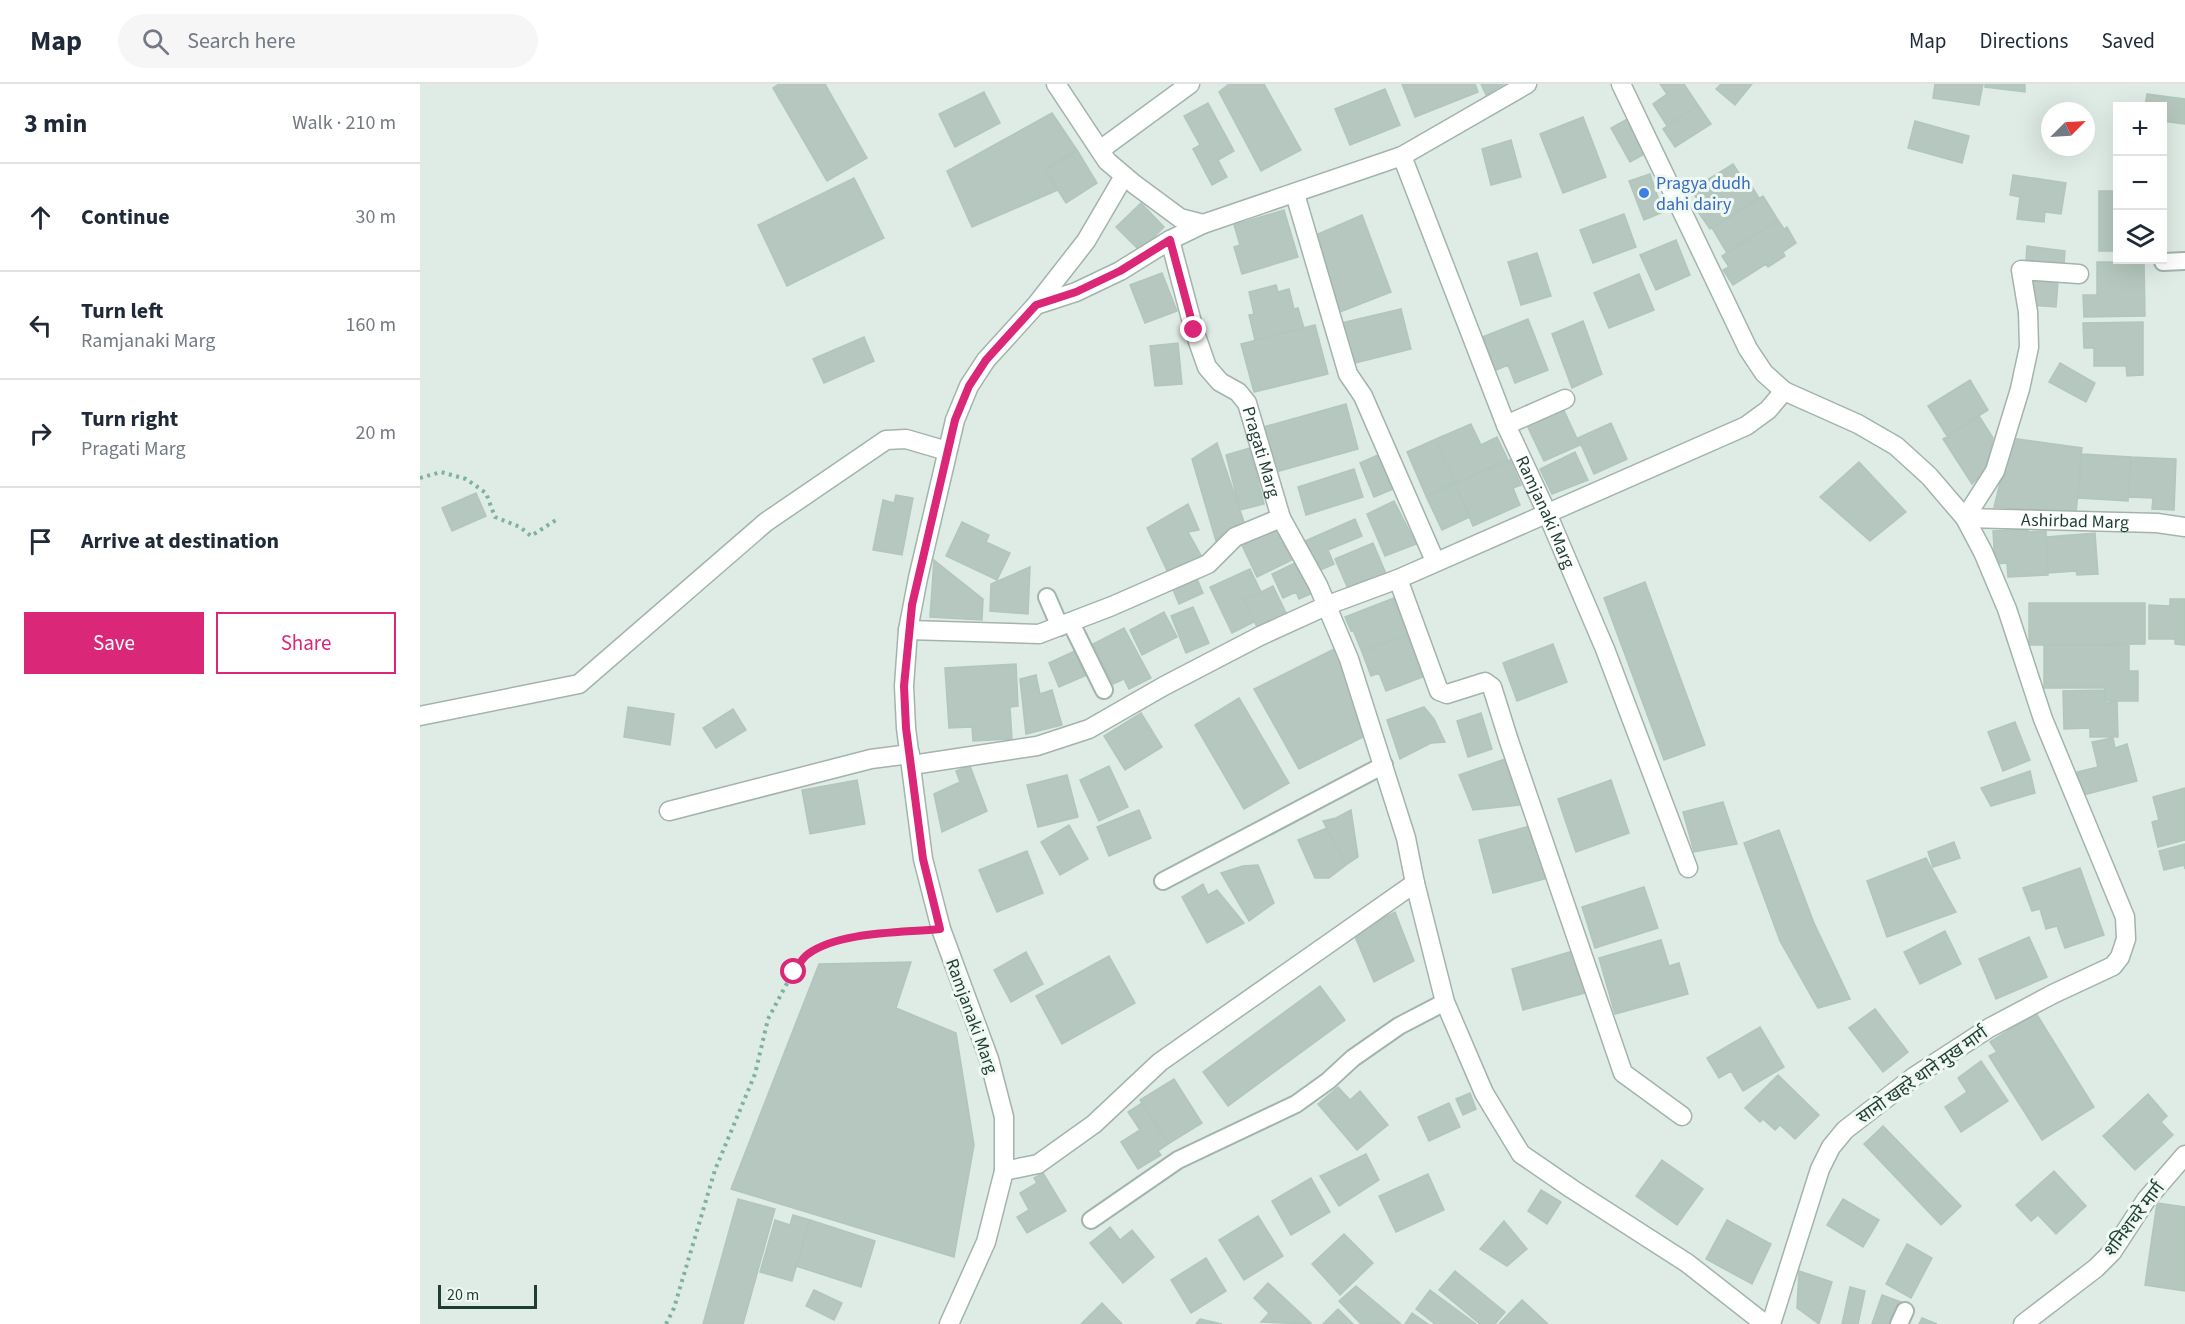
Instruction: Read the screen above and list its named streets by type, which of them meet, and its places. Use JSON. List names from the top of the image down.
{
  "streets": {
    "street": [
      "Pragati Marg",
      "Ramjanaki Marg",
      "Ashirbad Marg",
      "सानो खहरे थाने मुख मार्ग",
      "शनिशचरे मार्ग"
    ]
  },
  "crossings": [
    ["Pragati Marg", "Ramjanaki Marg"],
    ["Ashirbad Marg", "सानो खहरे थाने मुख मार्ग"]
  ],
  "places": ["Pragya dudh dahi dairy"],
  "scale_bar": "20 m",
  "north": "top right",
  "page": {
    "header": "Map",
    "search": "Search here",
    "nav": ["Map", "Directions", "Saved"],
    "heading": ["3 min", "Walk · 210 m"],
    "map_buttons": ["+", "−"],
    "list": [
      ["Continue", "30 m"],
      ["Turn left", "Ramjanaki Marg", "160 m"],
      ["Turn right", "Pragati Marg", "20 m"],
      "Arrive at destination"
    ],
    "buttons": ["Save", "Share"],
    "scale": "20 m"
  }
}
